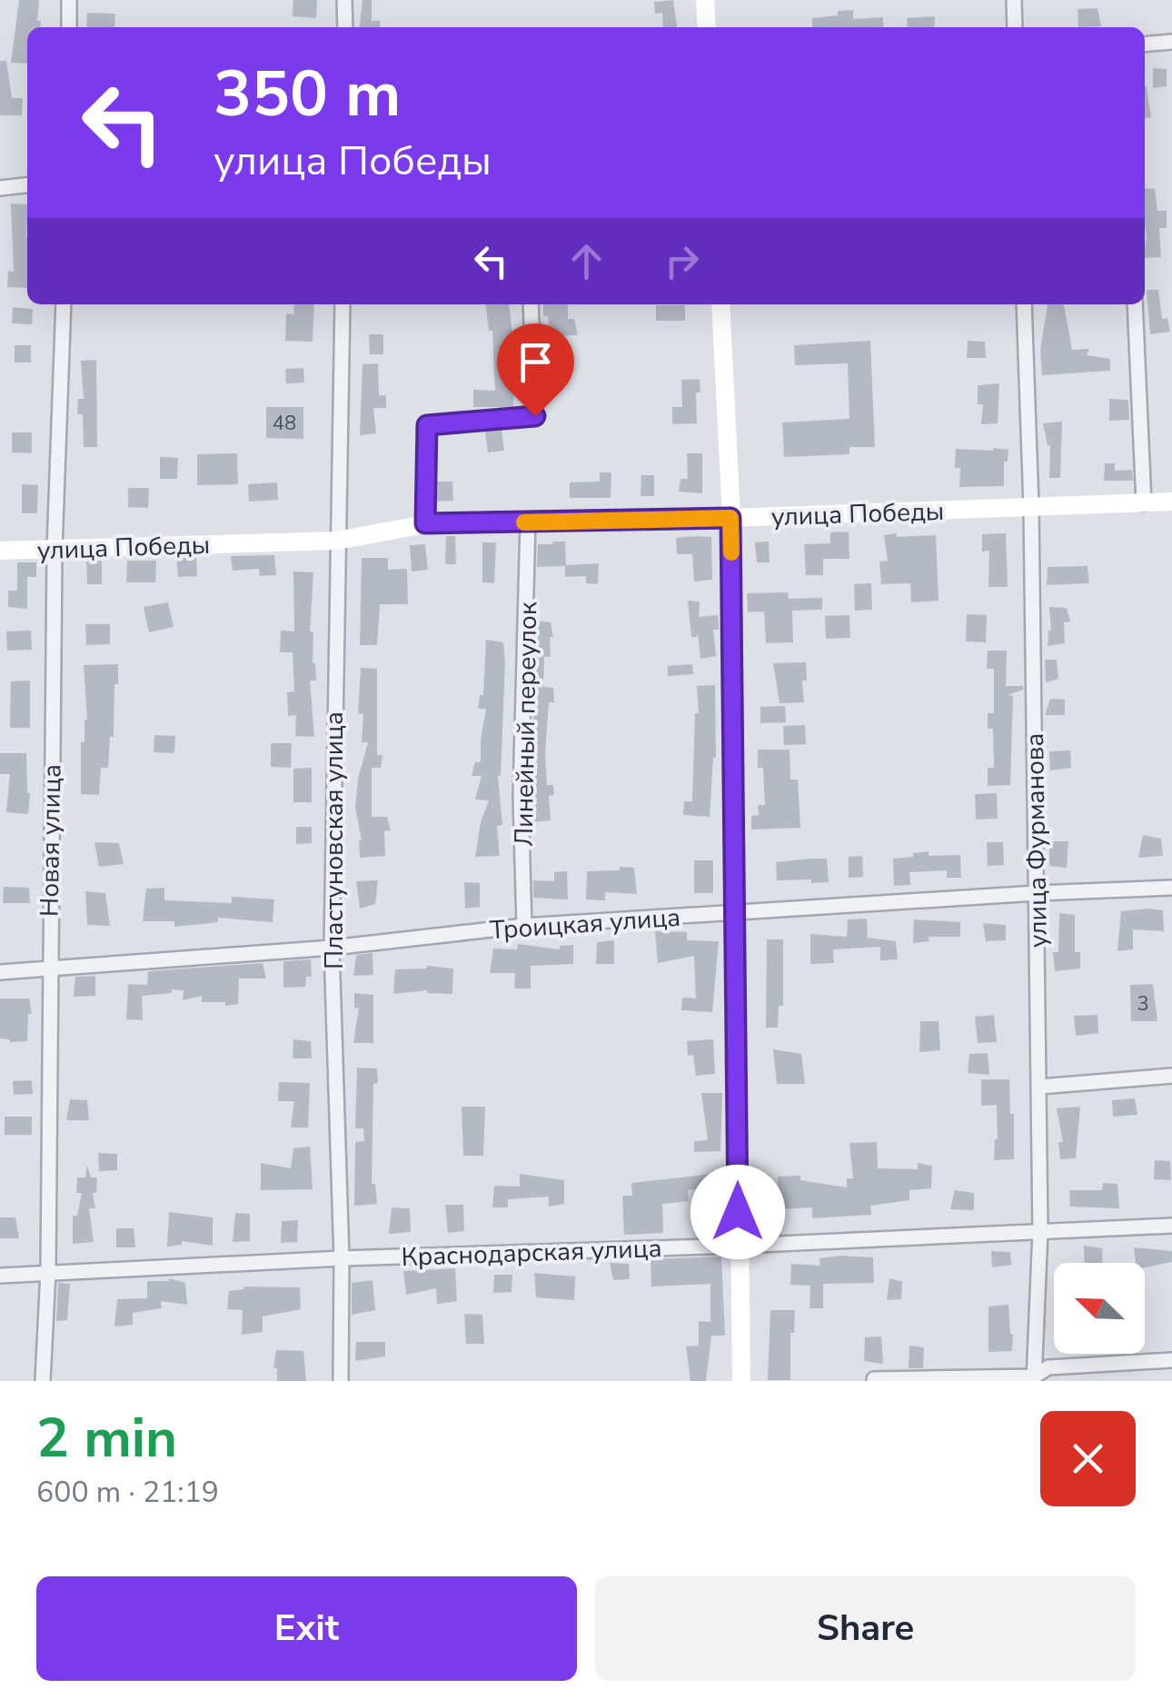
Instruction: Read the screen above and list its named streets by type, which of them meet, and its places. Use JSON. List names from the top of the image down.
{
  "streets": {
    "street": [
      "улица Победы",
      "Линейный переулок",
      "Новая улица",
      "Пластуновская улица",
      "улица Фурманова",
      "Троицкая улица",
      "Краснодарская улица"
    ]
  },
  "crossings": [
    ["улица Победы", "Линейный переулок"],
    ["улица Победы", "Новая улица"],
    ["улица Победы", "Пластуновская улица"],
    ["улица Победы", "улица Фурманова"],
    ["Линейный переулок", "Троицкая улица"],
    ["Новая улица", "Троицкая улица"],
    ["Новая улица", "Краснодарская улица"],
    ["Пластуновская улица", "Троицкая улица"],
    ["Пластуновская улица", "Краснодарская улица"],
    ["улица Фурманова", "Троицкая улица"],
    ["улица Фурманова", "Краснодарская улица"]
  ],
  "house_numbers": ["48", "3"],
  "north": "top left",
  "page": {
    "turn": ["350 m", "улица Победы"],
    "heading": ["2 min", "600 m · 21:19"],
    "buttons": ["Exit", "Share"]
  }
}
